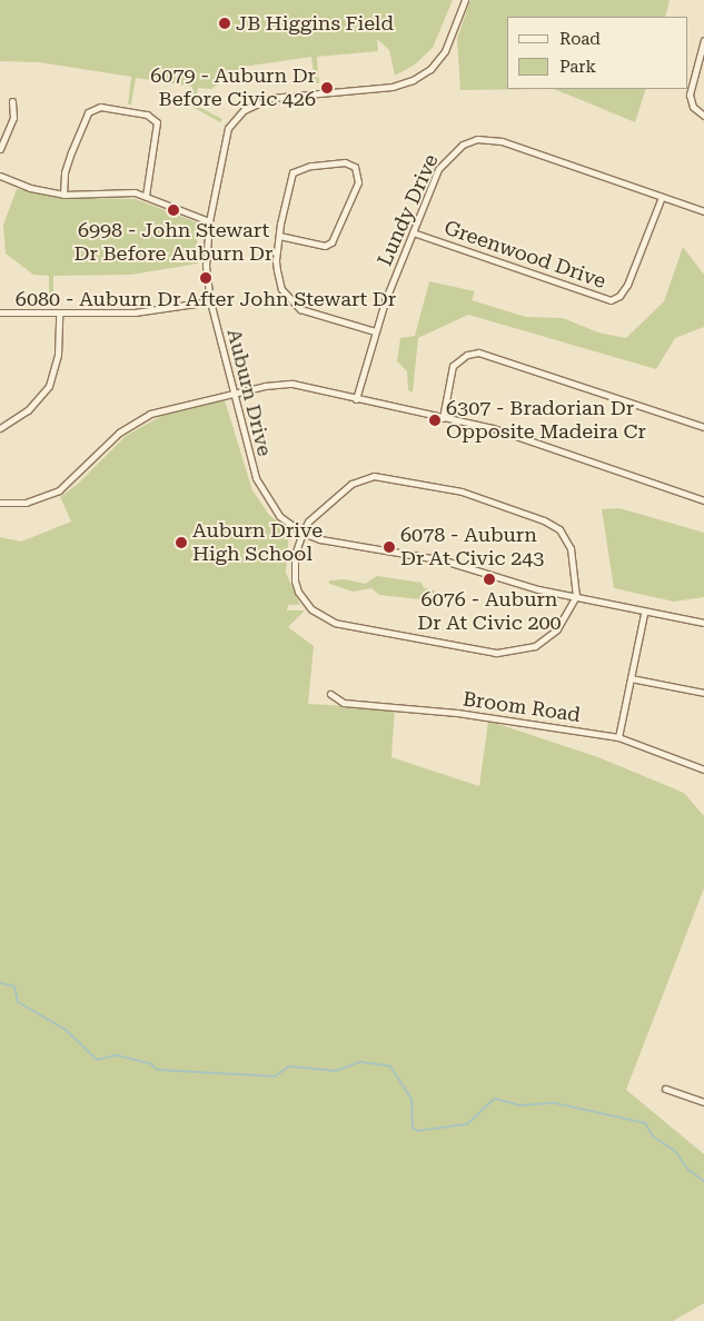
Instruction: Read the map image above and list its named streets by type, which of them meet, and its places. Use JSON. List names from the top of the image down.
{
  "streets": {
    "street": [
      "Lundy Drive",
      "Greenwood Drive",
      "Auburn Drive",
      "Broom Road"
    ]
  },
  "crossings": [
    ["Lundy Drive", "Greenwood Drive"]
  ],
  "places": [
    "JB Higgins Field",
    "6079 - Auburn Dr Before Civic 426",
    "6998 - John Stewart Dr Before Auburn Dr",
    "6080 - Auburn Dr After John Stewart Dr",
    "6307 - Bradorian Dr Opposite Madeira Cr",
    "Auburn Drive High School",
    "6078 - Auburn Dr At Civic 243",
    "6076 - Auburn Dr At Civic 200"
  ],
  "legend": ["Road", "Park"]
}
